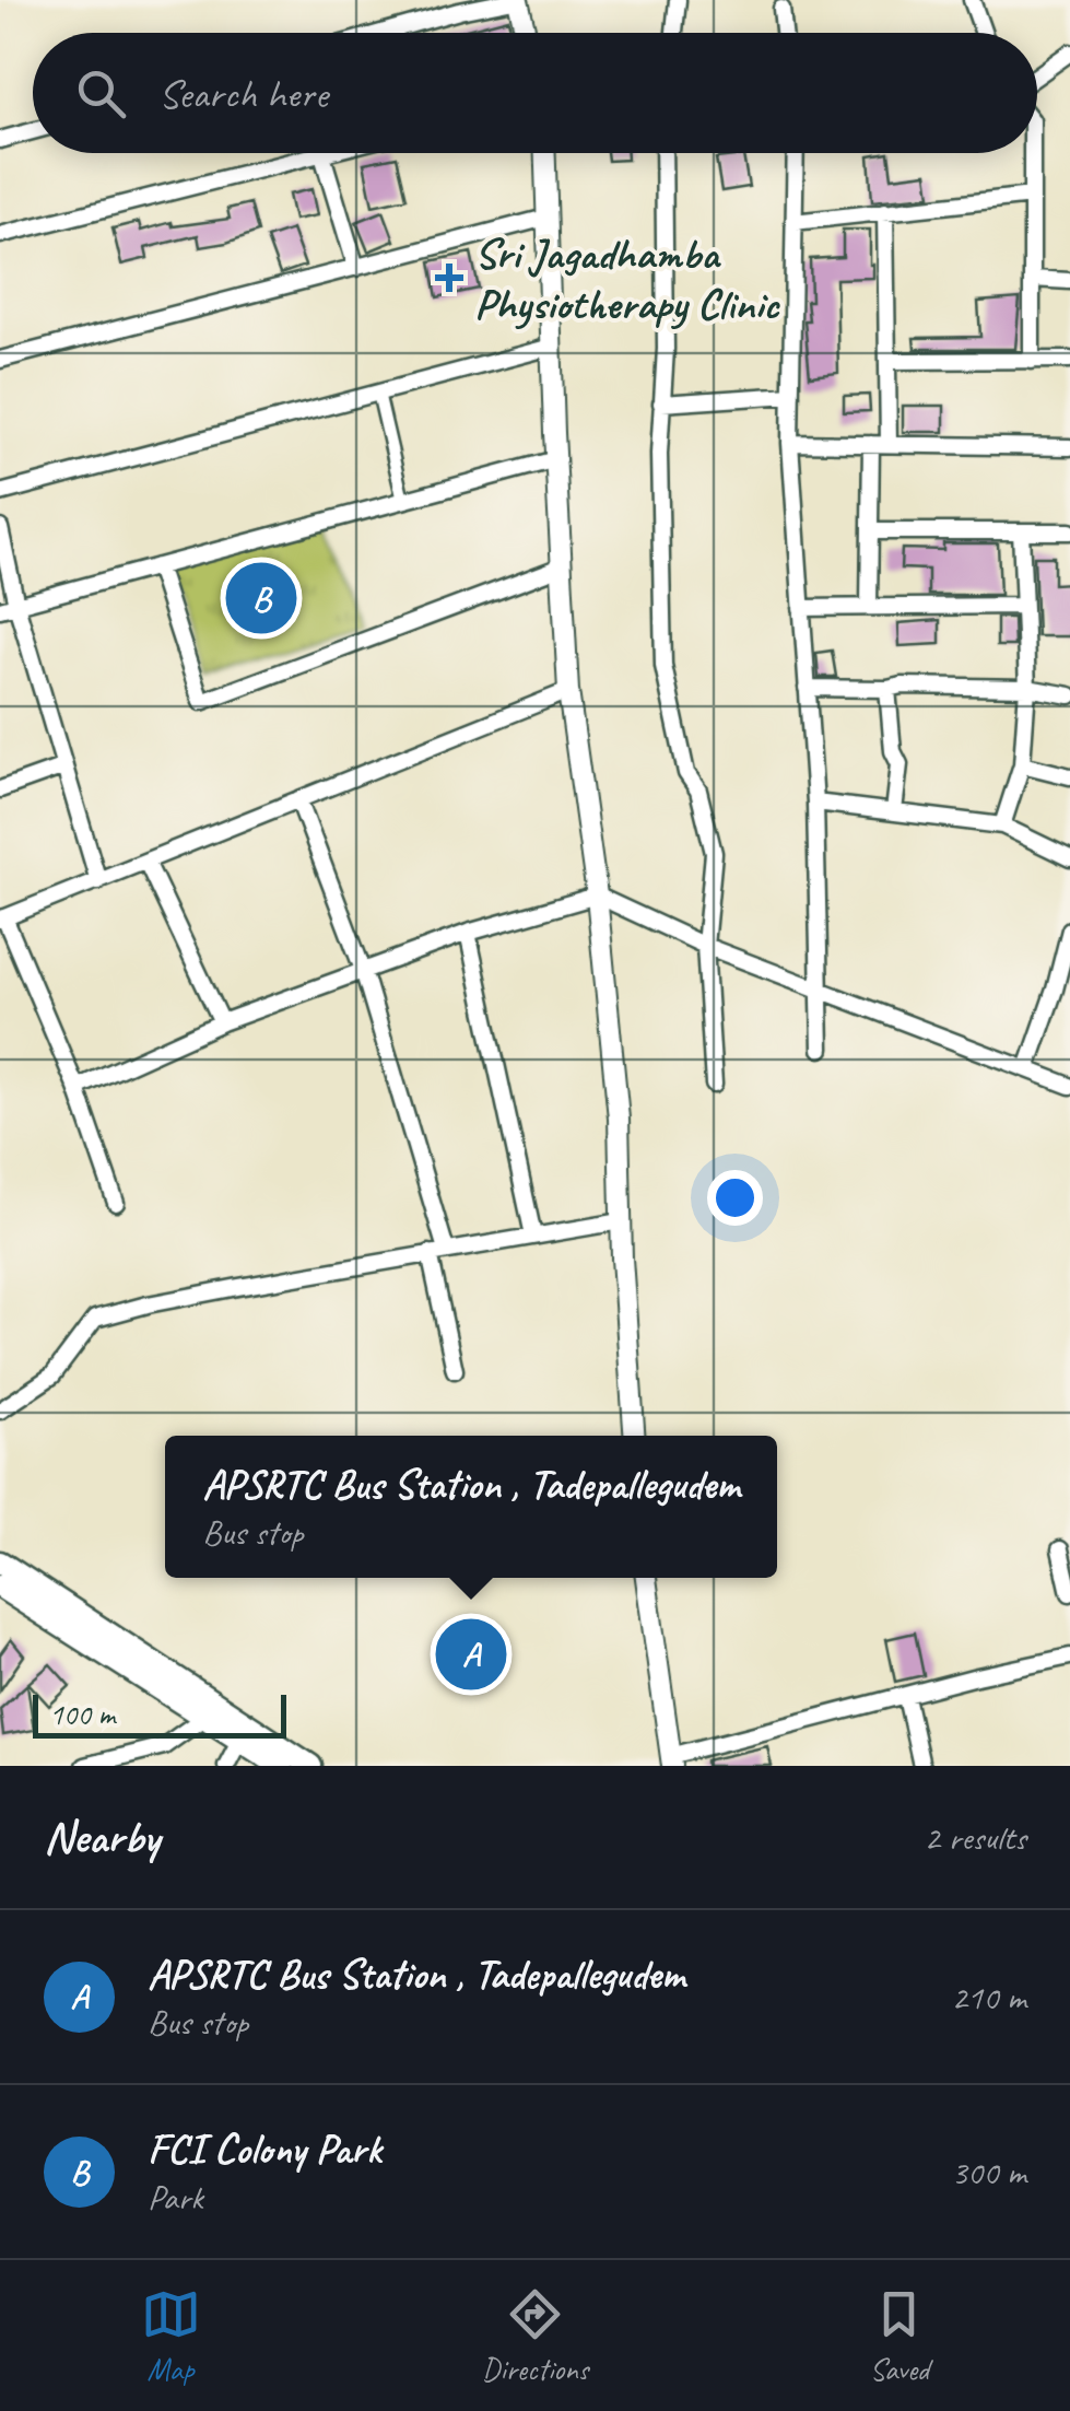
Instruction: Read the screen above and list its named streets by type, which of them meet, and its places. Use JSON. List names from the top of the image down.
{
  "places": {
    "health": ["Sri Jagadhamba Physiotherapy Clinic"]
  },
  "scale_bar": "100 m",
  "page": {
    "search": "Search here",
    "pins": ["B", "A"],
    "popup": ["APSRTC Bus Station , Tadepallegudem", "Bus stop"],
    "scale": "100 m",
    "heading": ["Nearby", "2 results"],
    "list": [
      {
        "mark": "A",
        "name": "APSRTC Bus Station , Tadepallegudem",
        "note": "Bus stop",
        "value": "210 m"
      },
      {
        "mark": "B",
        "name": "FCI Colony Park",
        "note": "Park",
        "value": "300 m"
      }
    ],
    "nav": ["Map", "Directions", "Saved"]
  }
}
